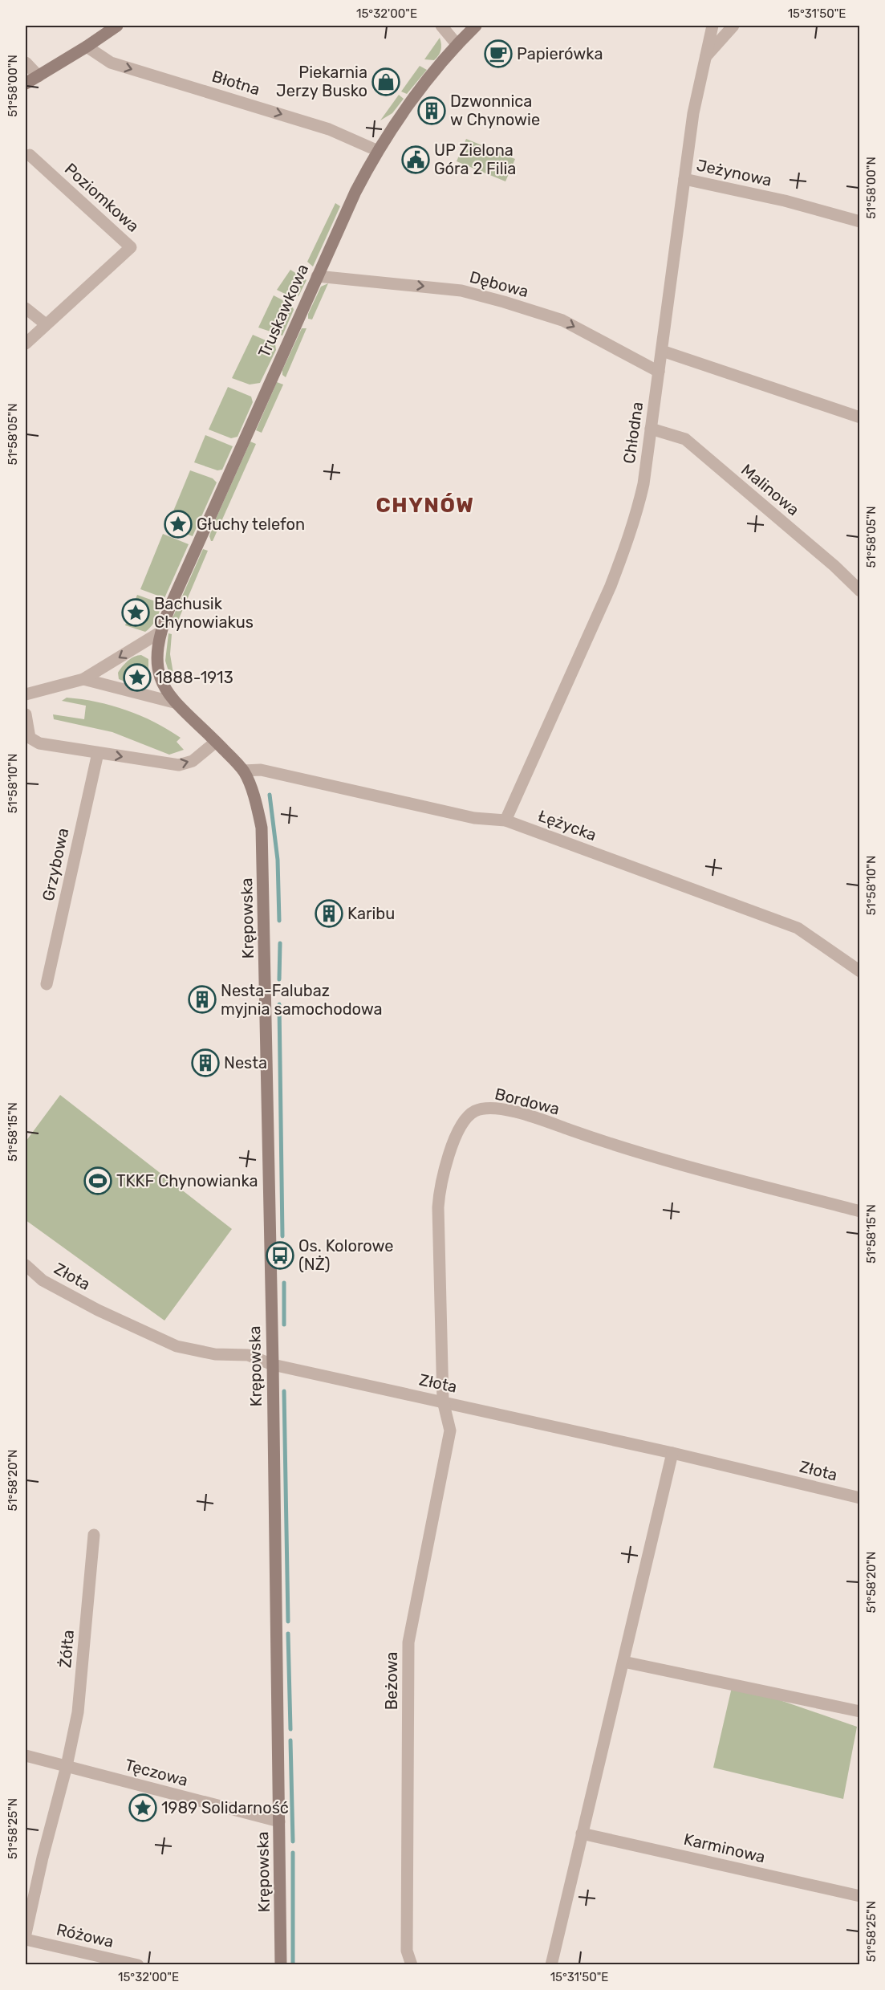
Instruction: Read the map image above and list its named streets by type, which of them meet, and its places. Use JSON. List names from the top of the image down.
{
  "streets": {
    "street": [
      "Błotna",
      "Jeżynowa",
      "Poziomkowa",
      "Dębowa",
      "Truskawkowa",
      "Chłodna",
      "Malinowa",
      "Łężycka",
      "Grzybowa",
      "Krępowska",
      "Bordowa",
      "Złota",
      "Żółta",
      "Beżowa",
      "Tęczowa",
      "Karminowa",
      "Różowa"
    ]
  },
  "crossings": [
    ["Błotna", "Truskawkowa"],
    ["Jeżynowa", "Chłodna"],
    ["Dębowa", "Truskawkowa"],
    ["Dębowa", "Chłodna"],
    ["Truskawkowa", "Łężycka"],
    ["Truskawkowa", "Krępowska"],
    ["Chłodna", "Malinowa"],
    ["Chłodna", "Łężycka"],
    ["Łężycka", "Krępowska"],
    ["Krępowska", "Złota"],
    ["Krępowska", "Tęczowa"],
    ["Bordowa", "Złota"],
    ["Bordowa", "Beżowa"],
    ["Złota", "Beżowa"],
    ["Żółta", "Tęczowa"]
  ],
  "one_way": ["Błotna", "Dębowa"],
  "districts": ["CHYNÓW"],
  "places": {
    "cafe": ["Papierówka"],
    "shop": ["Piekarnia Jerzy Busko"],
    "building": [
      "Dzwonnica w Chynowie",
      "Karibu",
      "Nesta-Falubaz myjnia samochodowa",
      "Nesta"
    ],
    "public building": ["UP Zielona Góra 2 Filia"],
    "place": [
      "Głuchy telefon",
      "Bachusik Chynowiakus",
      "1888-1913",
      "1989 Solidarność"
    ],
    "sports": ["TKKF Chynowianka"],
    "bus stop": ["Os. Kolorowe (NŻ)"]
  },
  "coordinates": [
    "15°32'00\"E",
    "15°31'50\"E",
    "51°58'00\"N",
    "51°58'05\"N",
    "51°58'10\"N",
    "51°58'15\"N",
    "51°58'20\"N",
    "51°58'25\"N"
  ]
}
